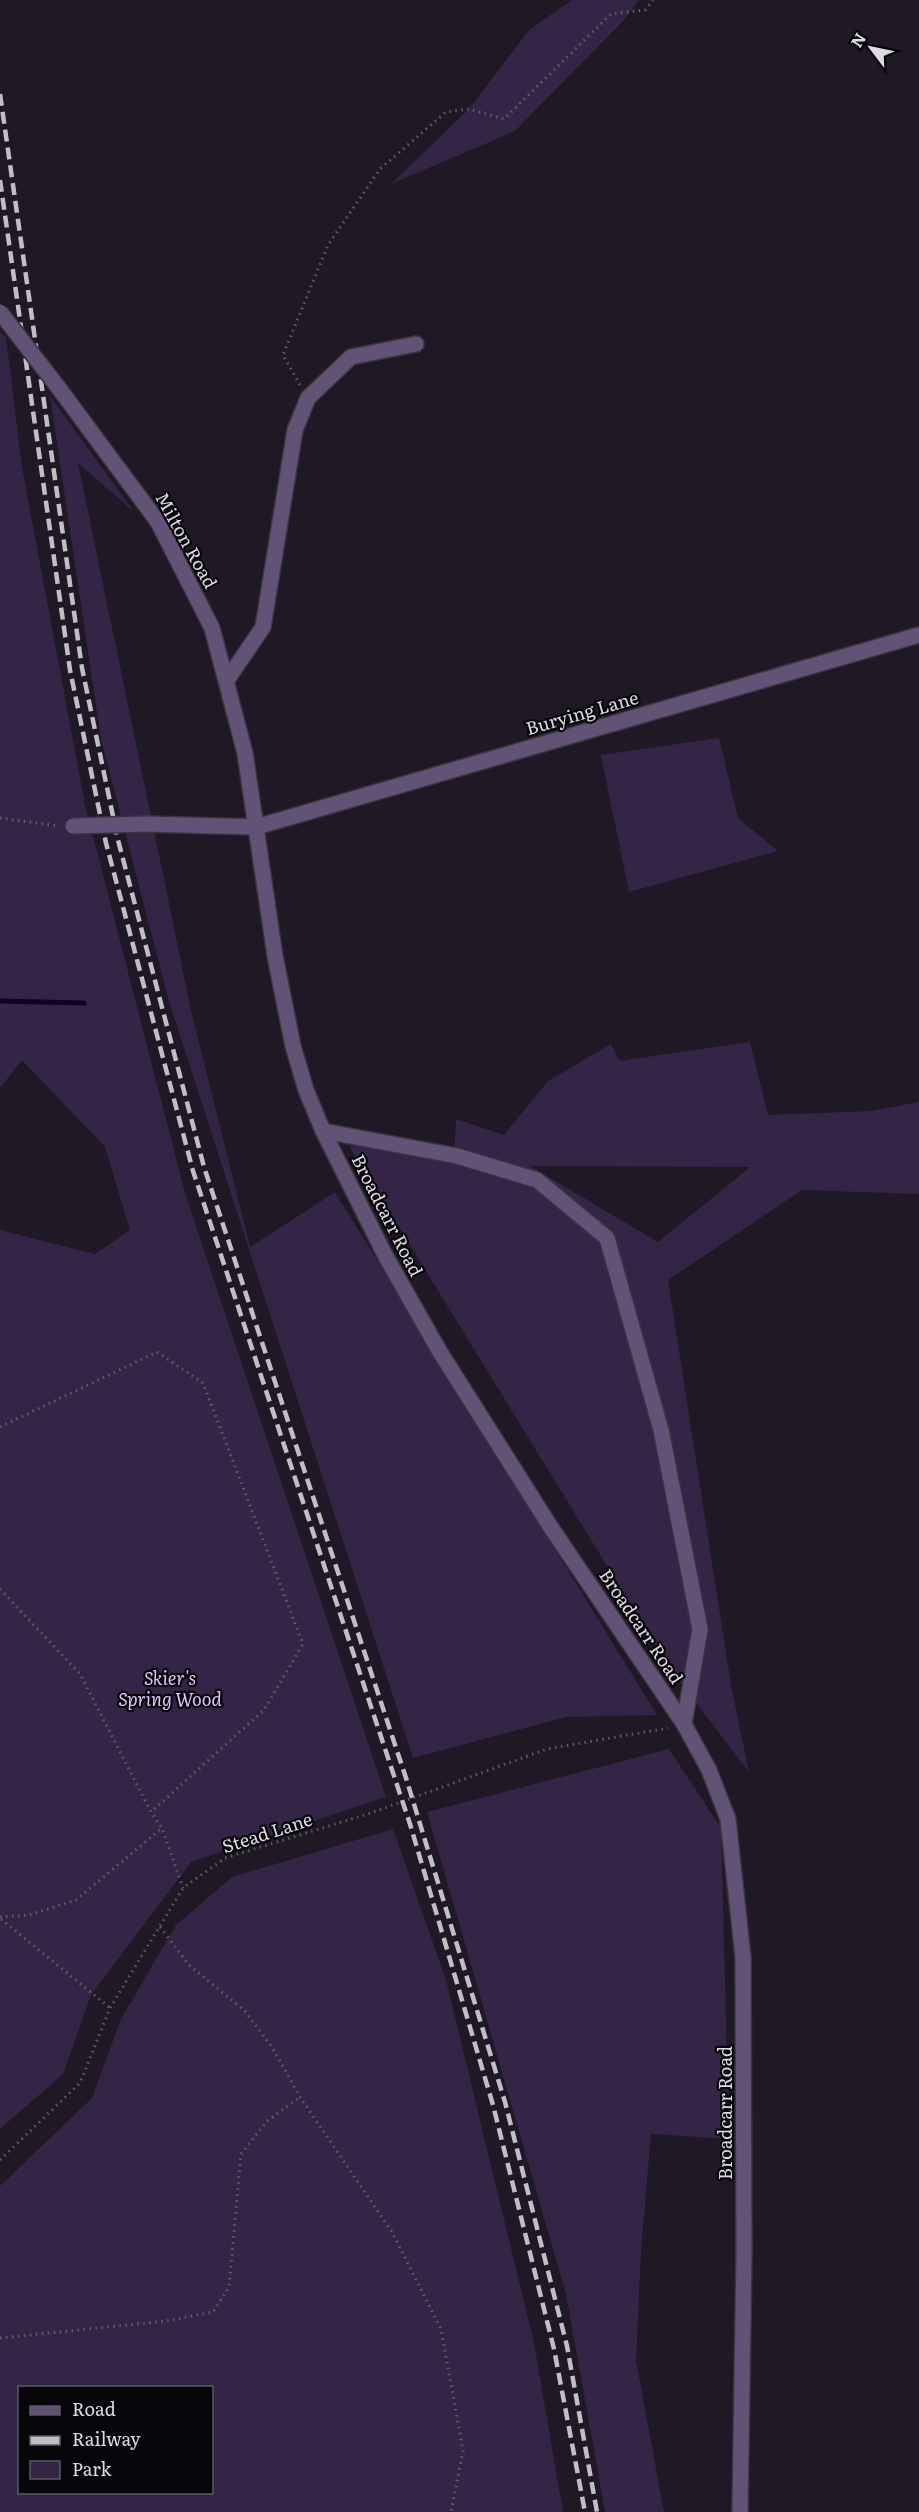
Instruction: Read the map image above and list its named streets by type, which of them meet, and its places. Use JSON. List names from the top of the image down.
{
  "streets": {
    "street": ["Milton Road", "Burying Lane", "Broadcarr Road"],
    "path": ["Stead Lane"]
  },
  "crossings": [
    ["Milton Road", "Burying Lane"],
    ["Milton Road", "Broadcarr Road"],
    ["Burying Lane", "Broadcarr Road"],
    ["Broadcarr Road", "Stead Lane"]
  ],
  "parks": ["Skier's Spring Wood"],
  "legend": ["Road", "Railway", "Park"],
  "north": "top left"
}
